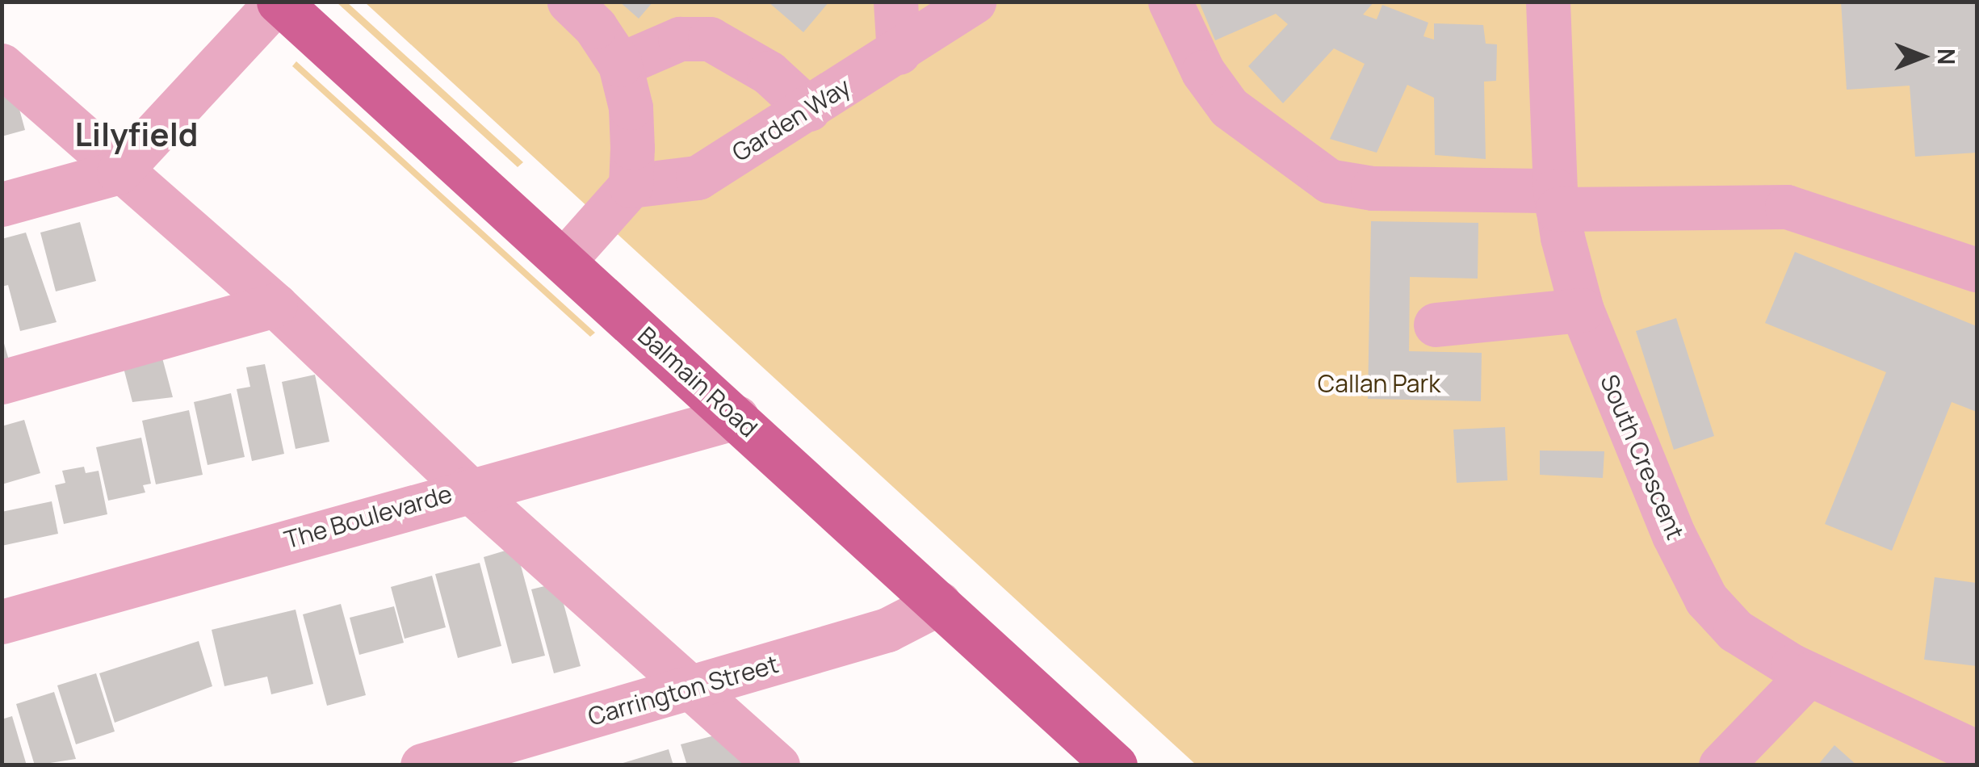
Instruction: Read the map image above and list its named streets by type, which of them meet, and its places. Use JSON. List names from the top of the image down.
{
  "streets": {
    "main road": ["Balmain Road"],
    "street": [
      "Garden Way",
      "South Crescent",
      "The Boulevarde",
      "Carrington Street"
    ]
  },
  "crossings": [
    ["Balmain Road", "The Boulevarde"],
    ["Balmain Road", "Carrington Street"]
  ],
  "districts": ["Lilyfield"],
  "parks": ["Callan Park"],
  "north": "right"
}
